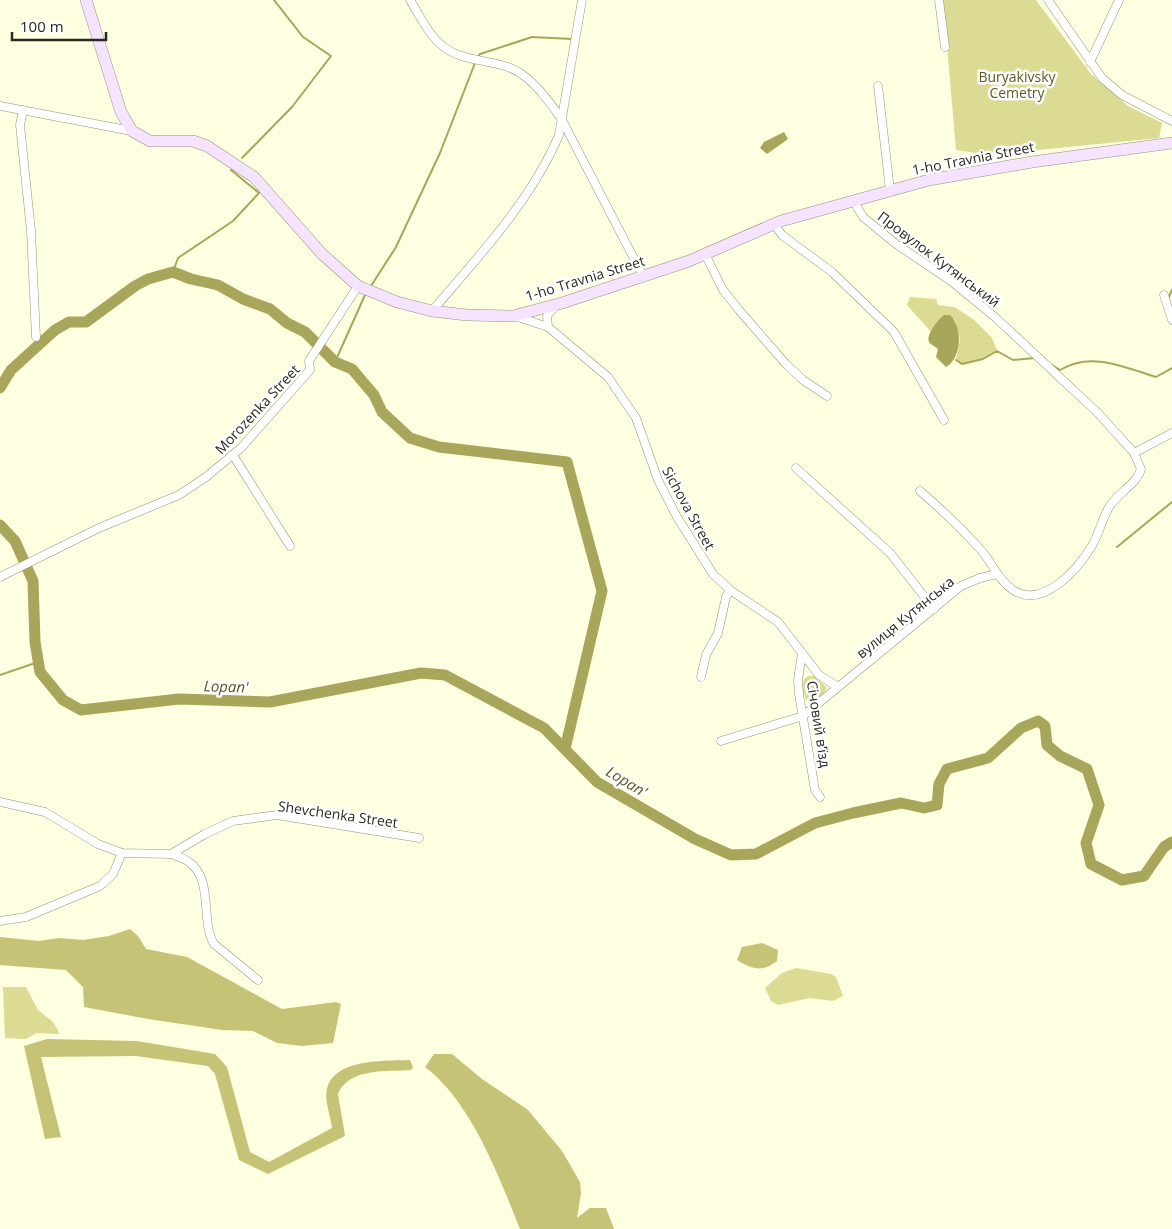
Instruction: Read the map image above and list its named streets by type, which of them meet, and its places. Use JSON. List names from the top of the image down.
{
  "streets": {
    "street": [
      "1-ho Travnia Street",
      "Провулок Кутянський",
      "Morozenka Street",
      "Sichova Street",
      "вулиця Кутянська",
      "Січовий в’їзд",
      "Shevchenka Street"
    ]
  },
  "crossings": [
    ["1-ho Travnia Street", "Провулок Кутянський"],
    ["1-ho Travnia Street", "Morozenka Street"],
    ["1-ho Travnia Street", "Sichova Street"],
    ["Sichova Street", "вулиця Кутянська"],
    ["Sichova Street", "Січовий в’їзд"],
    ["вулиця Кутянська", "Січовий в’їзд"]
  ],
  "water": ["Lopan'"],
  "parks": ["Buryakivsky Cemetry"],
  "scale_bar": "100 m"
}
